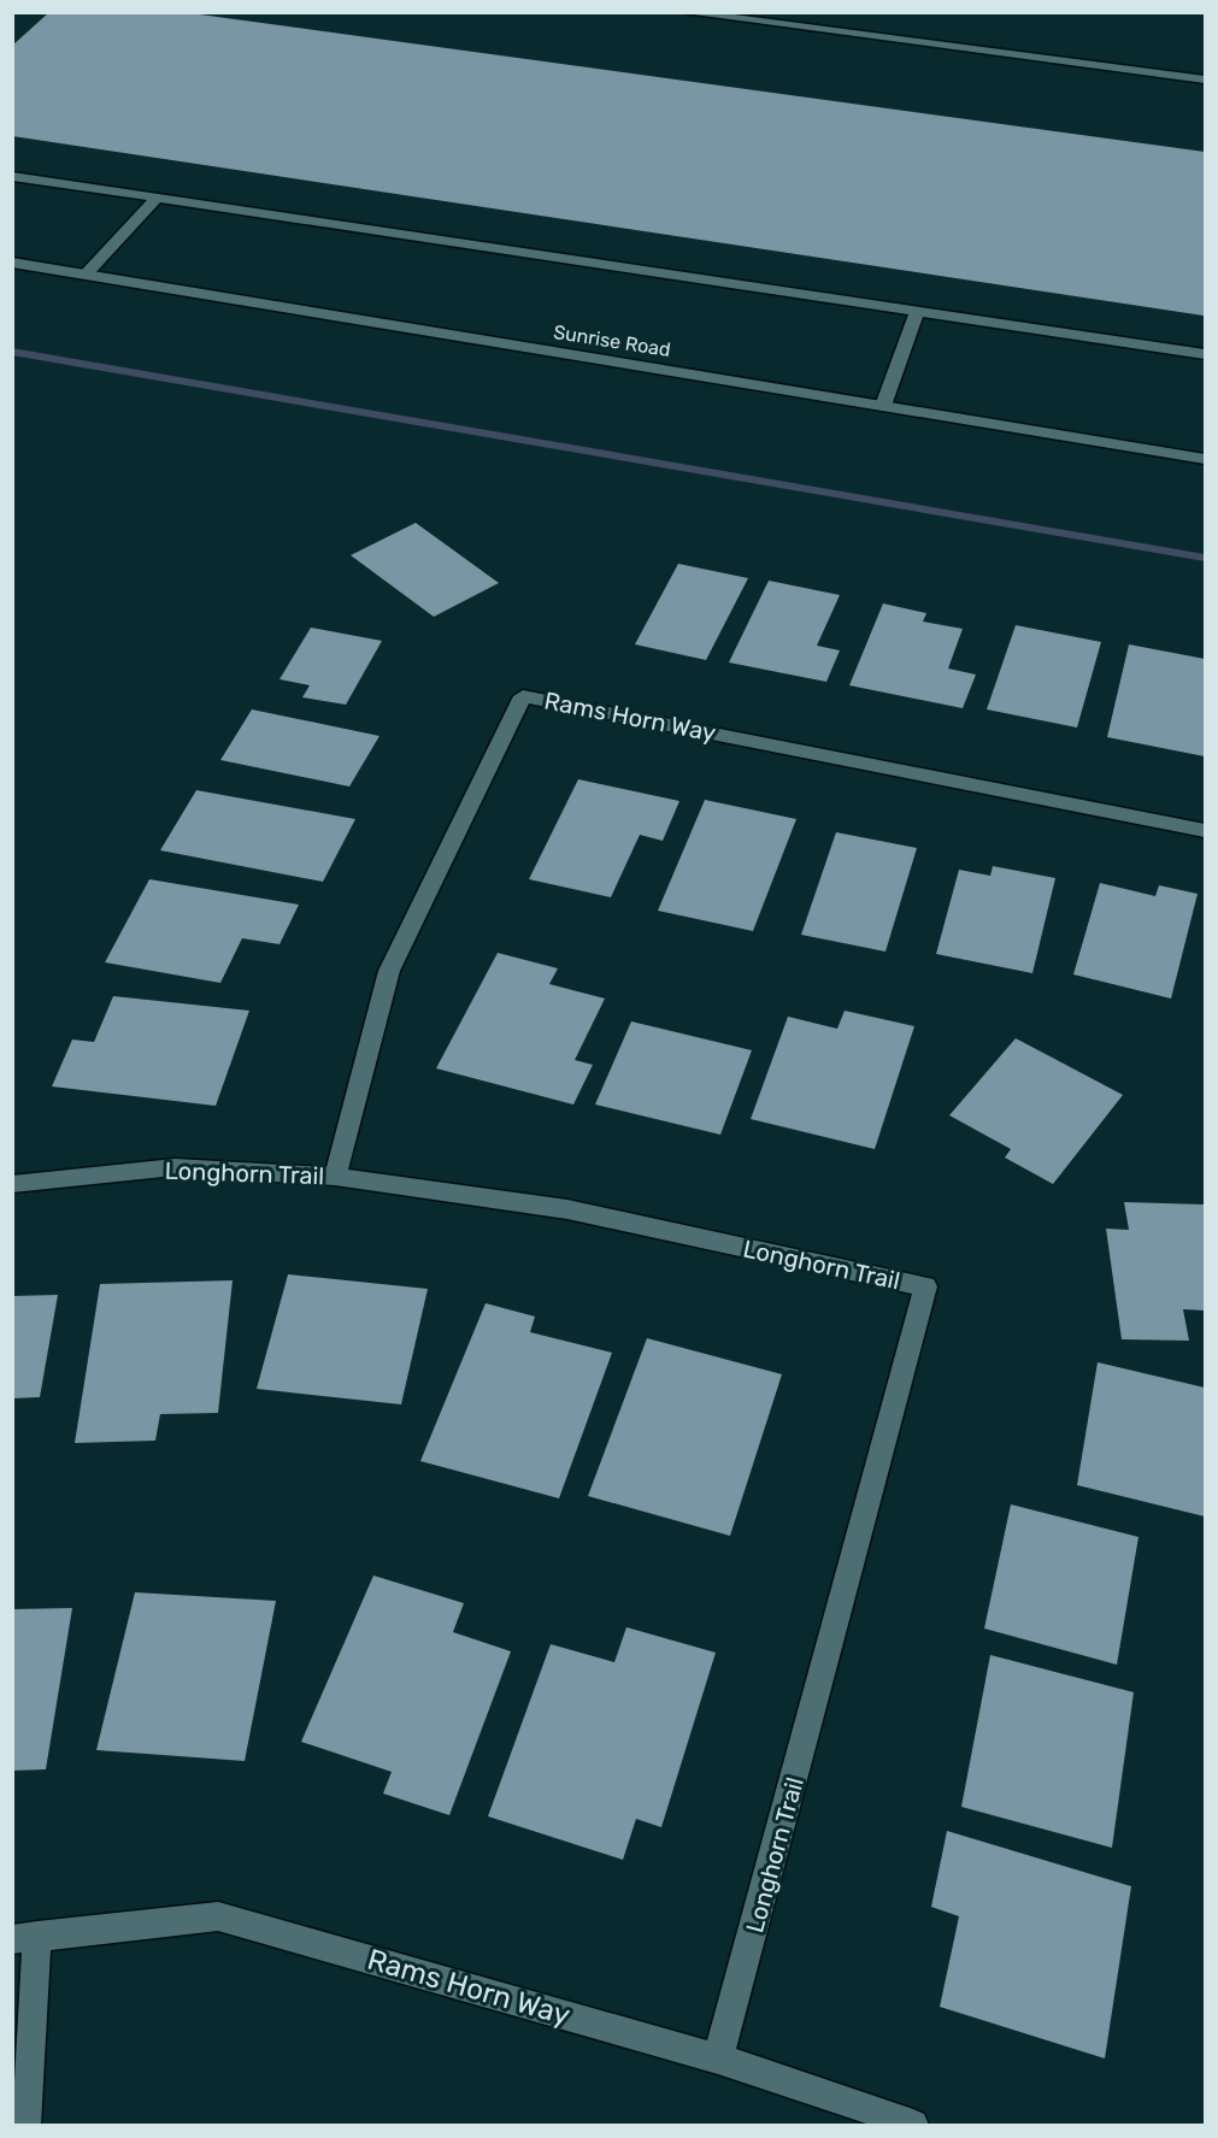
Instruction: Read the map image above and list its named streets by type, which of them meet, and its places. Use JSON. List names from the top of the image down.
{
  "streets": {
    "street": ["Sunrise Road", "Rams Horn Way", "Longhorn Trail"]
  },
  "crossings": [
    ["Rams Horn Way", "Longhorn Trail"]
  ]
}
